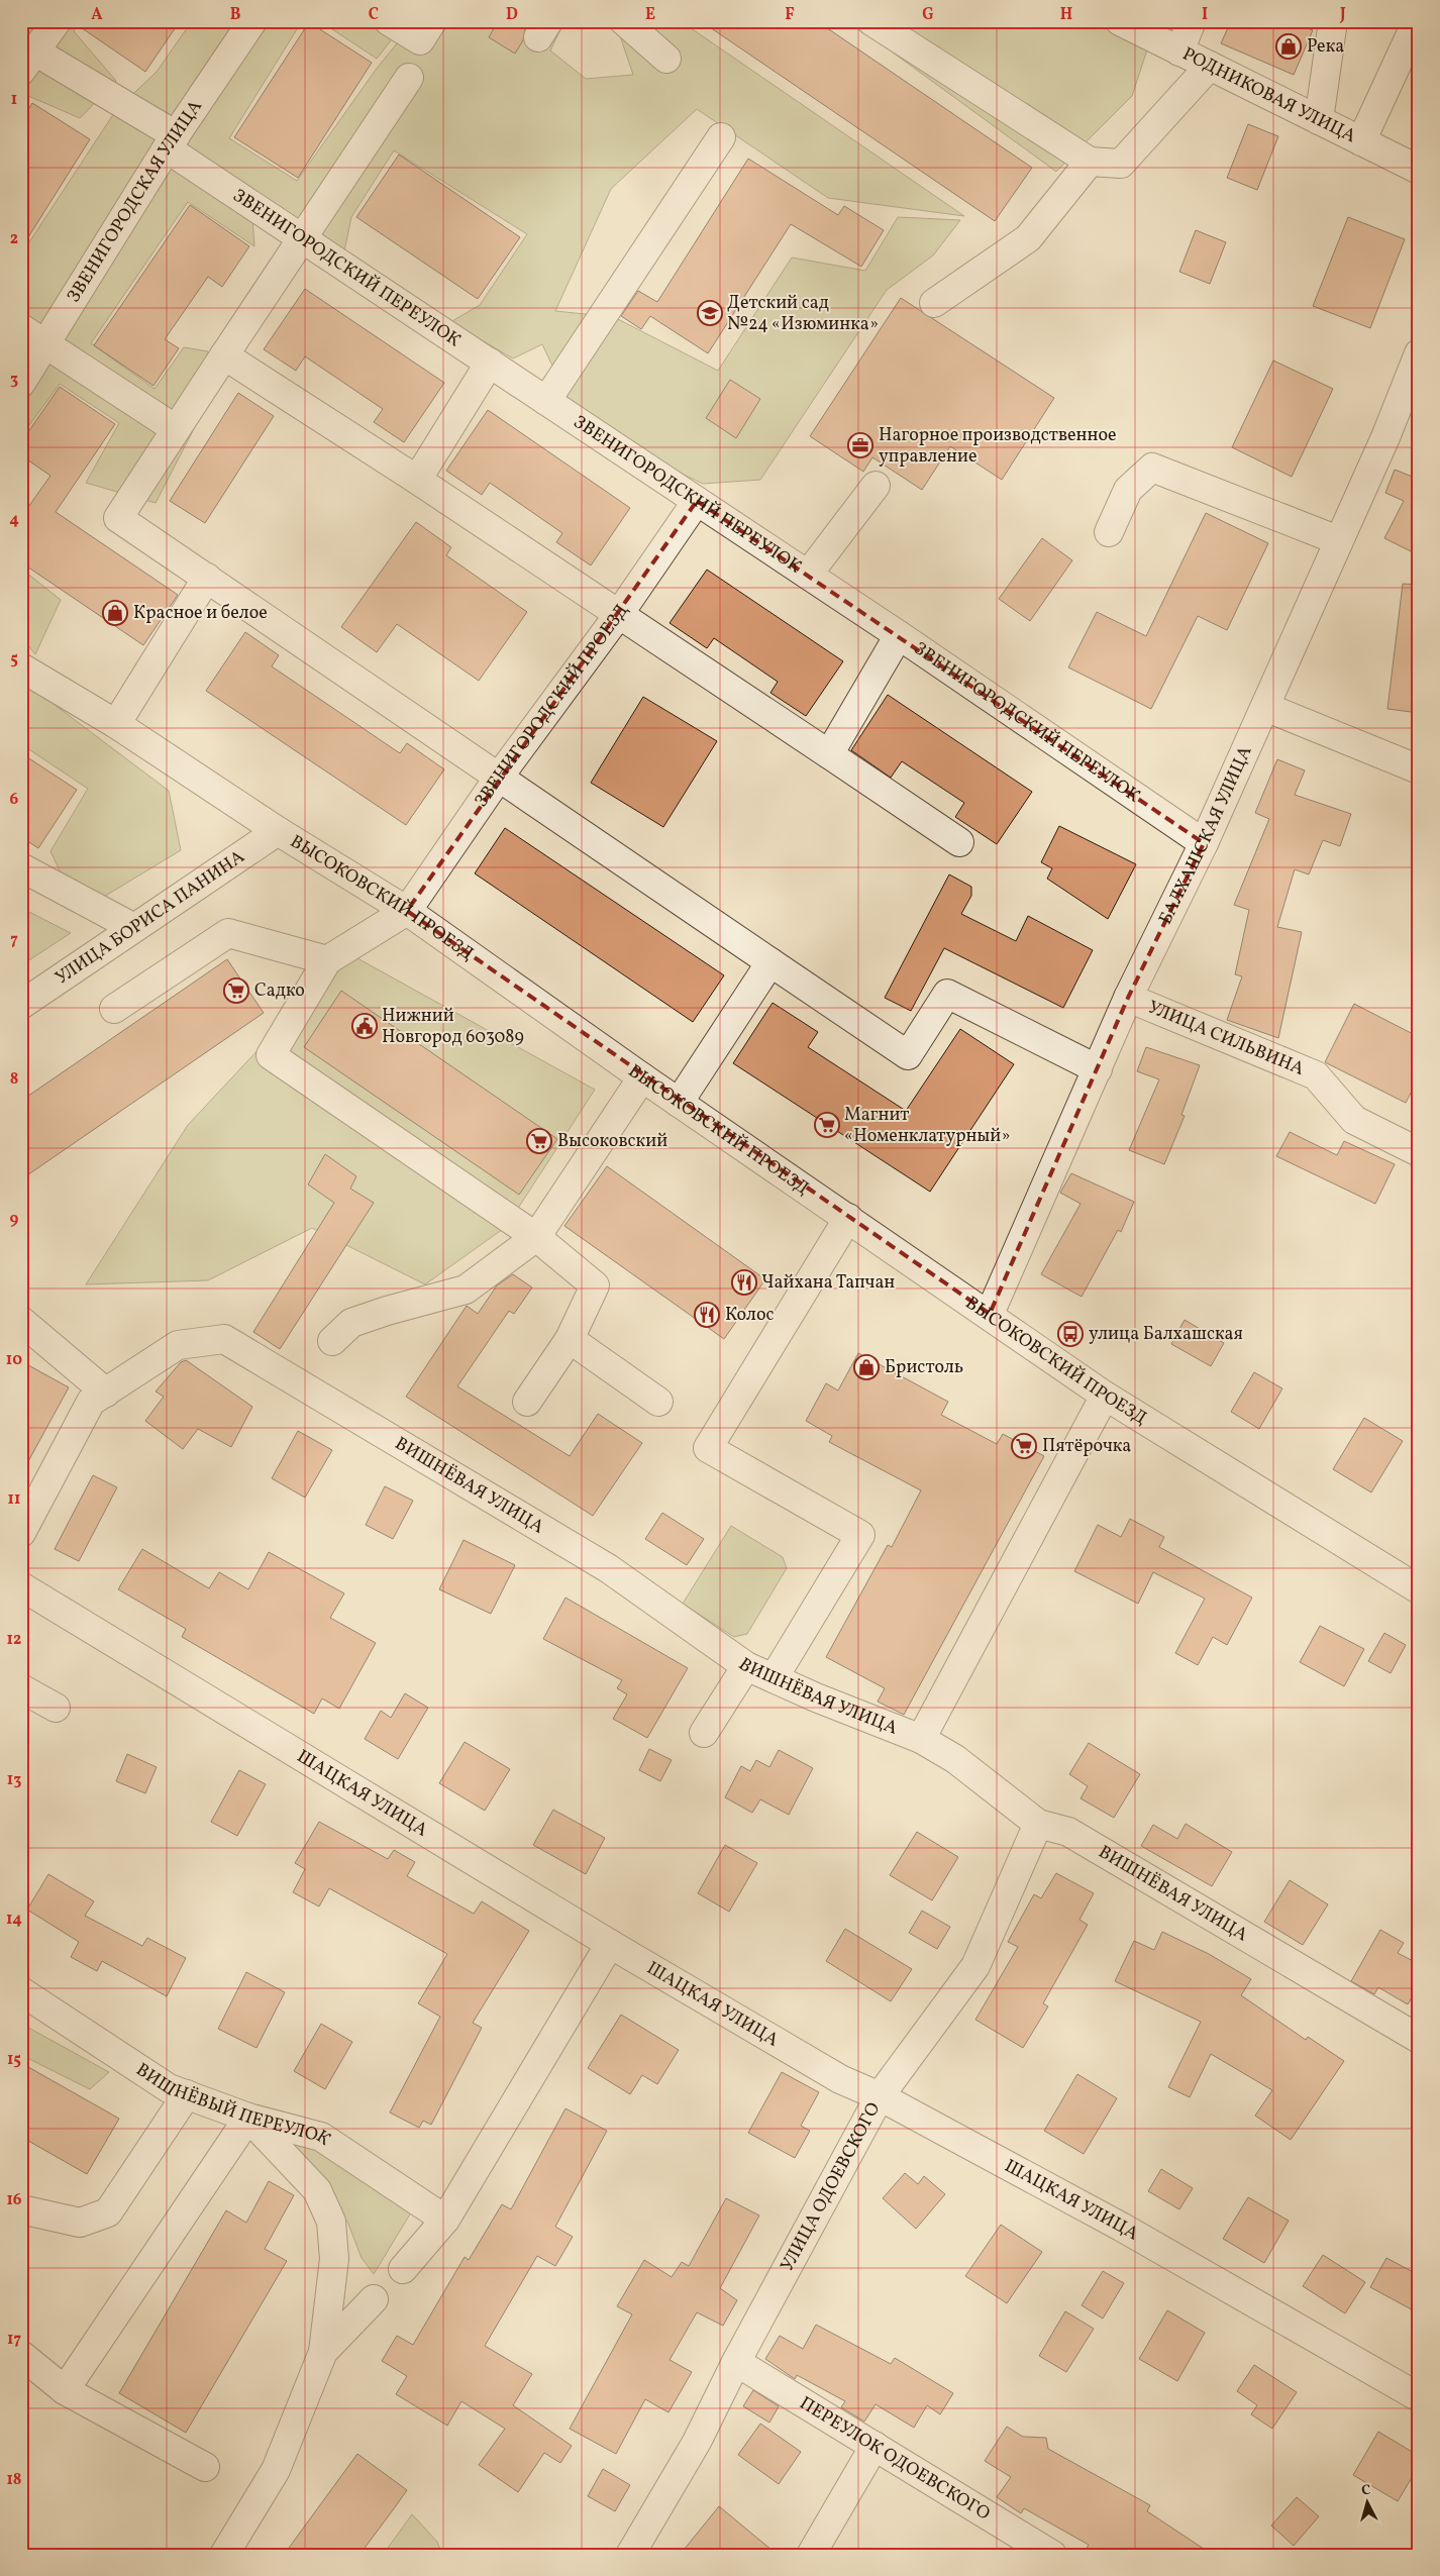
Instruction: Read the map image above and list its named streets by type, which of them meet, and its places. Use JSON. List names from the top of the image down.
{
  "streets": {
    "street": [
      "РОДНИКОВАЯ УЛИЦА",
      "ЗВЕНИГОРОДСКАЯ УЛИЦА",
      "ЗВЕНИГОРОДСКИЙ ПЕРЕУЛОК",
      "ЗВЕНИГОРОДСКИЙ ПРОЕЗД",
      "БАЛХАШСКАЯ УЛИЦА",
      "ВЫСОКОВСКИЙ ПРОЕЗД",
      "УЛИЦА БОРИСА ПАНИНА",
      "УЛИЦА СИЛЬВИНА",
      "ВИШНЁВАЯ УЛИЦА",
      "ШАЦКАЯ УЛИЦА",
      "ВИШНЁВЫЙ ПЕРЕУЛОК",
      "УЛИЦА ОДОЕВСКОГО",
      "ПЕРЕУЛОК ОДОЕВСКОГО"
    ]
  },
  "crossings": [
    ["ЗВЕНИГОРОДСКАЯ УЛИЦА", "ЗВЕНИГОРОДСКИЙ ПЕРЕУЛОК"],
    ["ЗВЕНИГОРОДСКИЙ ПЕРЕУЛОК", "ЗВЕНИГОРОДСКИЙ ПРОЕЗД"],
    ["ЗВЕНИГОРОДСКИЙ ПЕРЕУЛОК", "БАЛХАШСКАЯ УЛИЦА"],
    ["ЗВЕНИГОРОДСКИЙ ПРОЕЗД", "ВЫСОКОВСКИЙ ПРОЕЗД"],
    ["БАЛХАШСКАЯ УЛИЦА", "ВЫСОКОВСКИЙ ПРОЕЗД"],
    ["БАЛХАШСКАЯ УЛИЦА", "УЛИЦА СИЛЬВИНА"],
    ["ВЫСОКОВСКИЙ ПРОЕЗД", "УЛИЦА БОРИСА ПАНИНА"],
    ["ВИШНЁВАЯ УЛИЦА", "УЛИЦА ОДОЕВСКОГО"],
    ["ШАЦКАЯ УЛИЦА", "УЛИЦА ОДОЕВСКОГО"],
    ["УЛИЦА ОДОЕВСКОГО", "ПЕРЕУЛОК ОДОЕВСКОГО"]
  ],
  "places": {
    "shop": ["Река", "Красное и белое", "Бристоль"],
    "school or university": ["Детский сад №24 «Изюминка»"],
    "office": ["Нагорное производственное управление"],
    "supermarket": [
      "Садко",
      "Магнит «Номенклатурный»",
      "Высоковский",
      "Пятёрочка"
    ],
    "public building": ["Нижний Новгород 603089"],
    "restaurant": ["Чайхана Тапчан", "Колос"],
    "bus stop": ["улица Балхашская"]
  },
  "north": "top",
  "grid": {
    "columns": [
      "A",
      "B",
      "C",
      "D",
      "E",
      "F",
      "G",
      "H",
      "I",
      "J"
    ],
    "rows": [
      "1",
      "2",
      "3",
      "4",
      "5",
      "6",
      "7",
      "8",
      "9",
      "10",
      "11",
      "12",
      "13",
      "14",
      "15",
      "16",
      "17",
      "18"
    ]
  }
}
